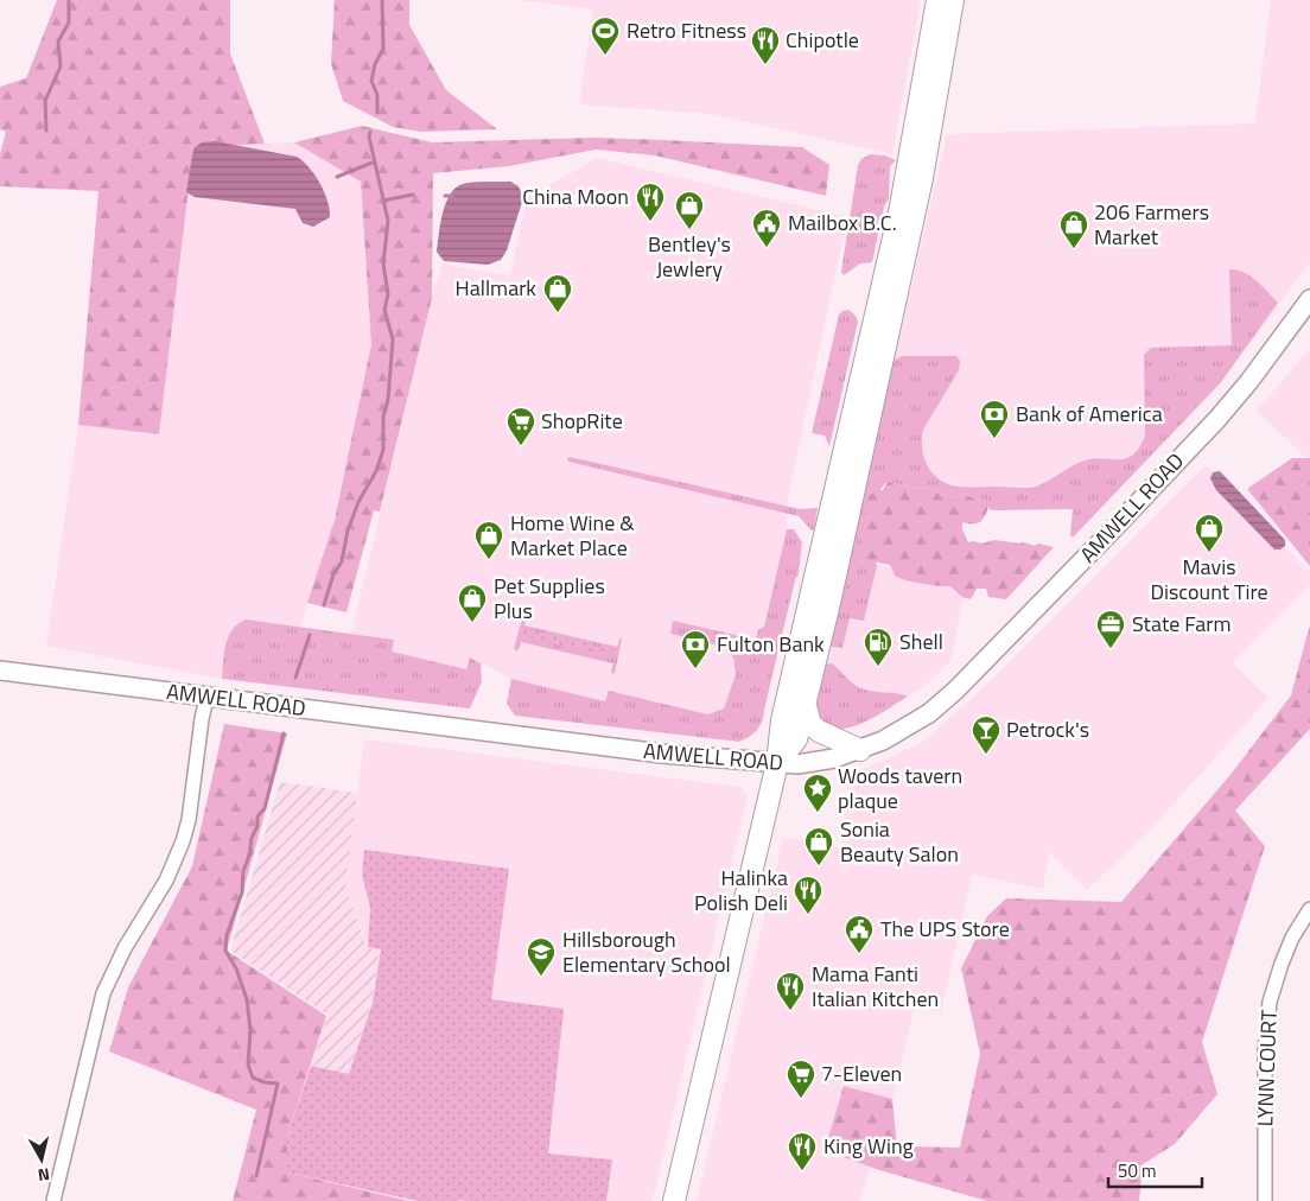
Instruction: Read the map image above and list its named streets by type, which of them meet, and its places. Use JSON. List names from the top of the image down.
{
  "streets": {
    "main road": ["AMWELL ROAD"],
    "street": ["LYNN COURT"]
  },
  "places": {
    "sports": ["Retro Fitness"],
    "restaurant": [
      "Chipotle",
      "China Moon",
      "Halinka Polish Deli",
      "Mama Fanti Italian Kitchen",
      "King Wing"
    ],
    "shop": [
      "Bentley's Jewlery",
      "206 Farmers Market",
      "Hallmark",
      "Mavis Discount Tire",
      "Home Wine & Market Place",
      "Pet Supplies Plus",
      "Sonia Beauty Salon"
    ],
    "public building": ["Mailbox B.C.", "The UPS Store"],
    "bank": ["Bank of America", "Fulton Bank"],
    "supermarket": ["ShopRite", "7-Eleven"],
    "office": ["State Farm"],
    "fuel station": ["Shell"],
    "bar": ["Petrock's"],
    "place": ["Woods tavern plaque"],
    "school or university": ["Hillsborough Elementary School"]
  },
  "scale_bar": "50 m",
  "north": "bottom"
}
